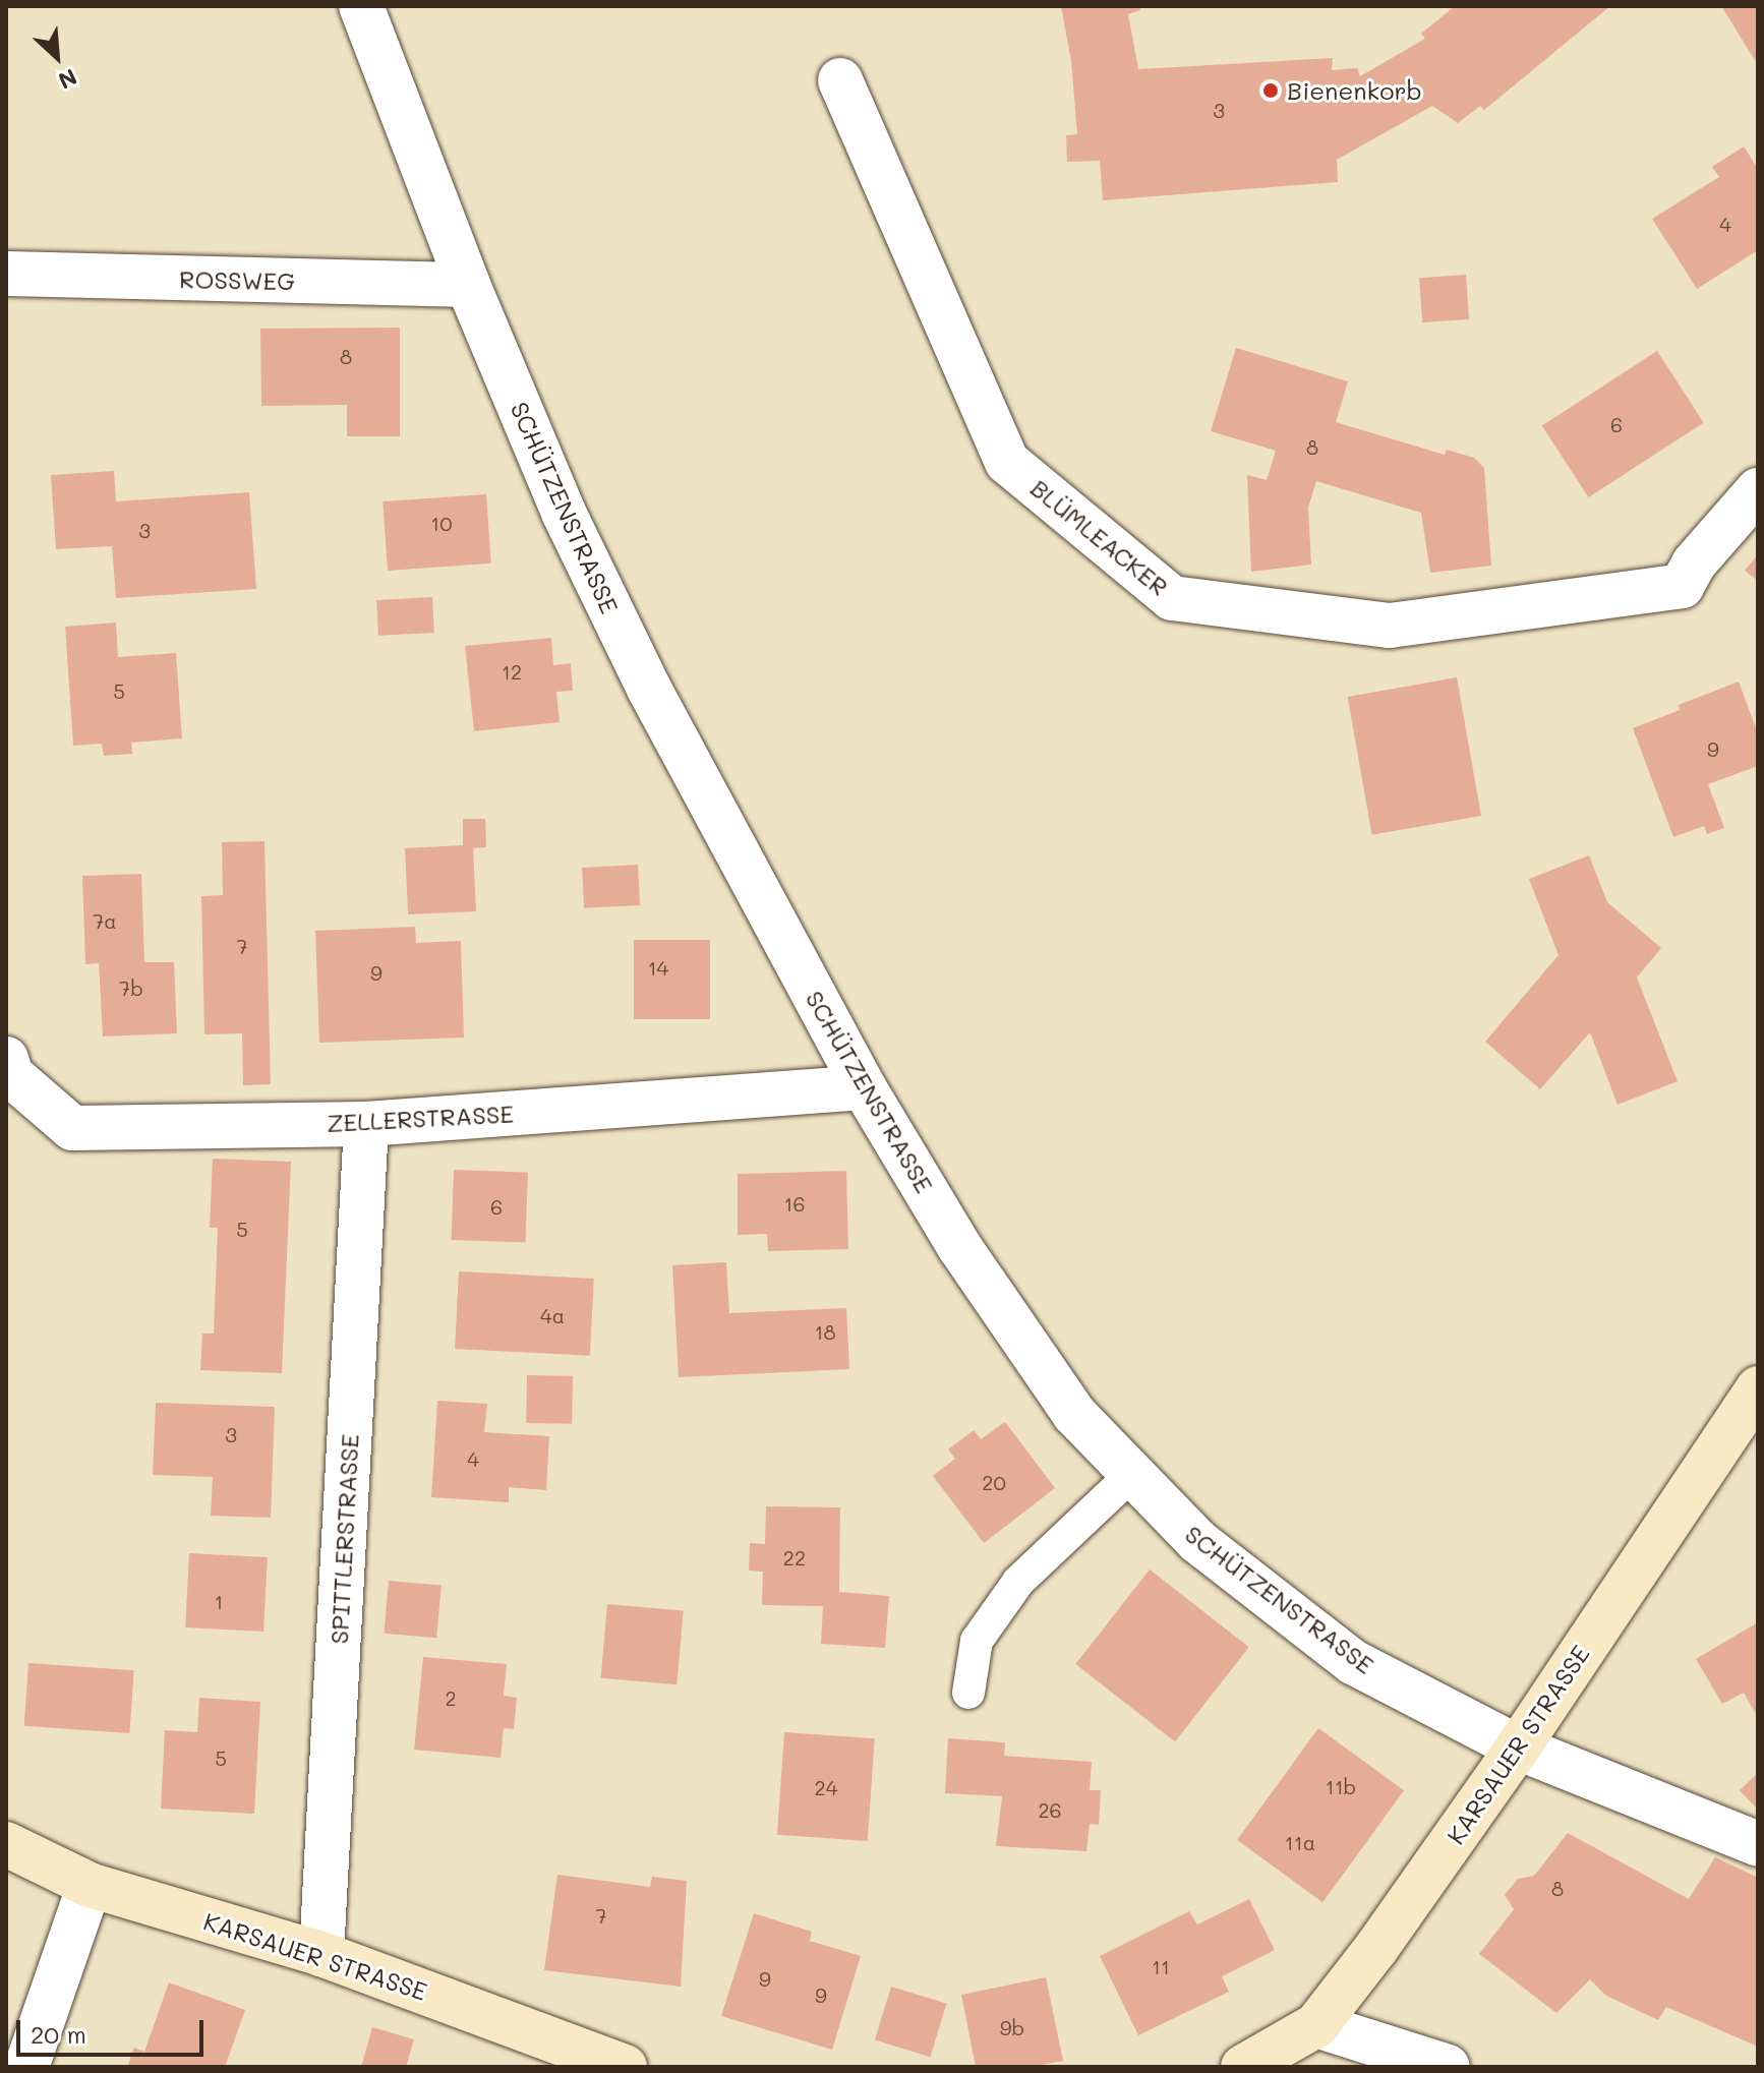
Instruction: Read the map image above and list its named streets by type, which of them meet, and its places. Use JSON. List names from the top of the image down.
{
  "streets": {
    "street": [
      "ROSSWEG",
      "SCHÜTZENSTRASSE",
      "BLÜMLEACKER",
      "ZELLERSTRASSE",
      "SPITTLERSTRASSE",
      "KARSAUER STRASSE"
    ]
  },
  "crossings": [
    ["ROSSWEG", "SCHÜTZENSTRASSE"],
    ["SCHÜTZENSTRASSE", "ZELLERSTRASSE"],
    ["SCHÜTZENSTRASSE", "KARSAUER STRASSE"],
    ["ZELLERSTRASSE", "SPITTLERSTRASSE"],
    ["SPITTLERSTRASSE", "KARSAUER STRASSE"]
  ],
  "places": ["Bienenkorb"],
  "house_numbers": [
    "3",
    "4",
    "8",
    "6",
    "8",
    "10",
    "3",
    "12",
    "5",
    "9",
    "7a",
    "7",
    "14",
    "9",
    "7b",
    "16",
    "6",
    "5",
    "4a",
    "18",
    "3",
    "4",
    "20",
    "22",
    "1",
    "2",
    "5",
    "11b",
    "24",
    "26",
    "11a",
    "8",
    "7",
    "11",
    "9",
    "9",
    "9b"
  ],
  "scale_bar": "20 m",
  "north": "bottom right"
}
